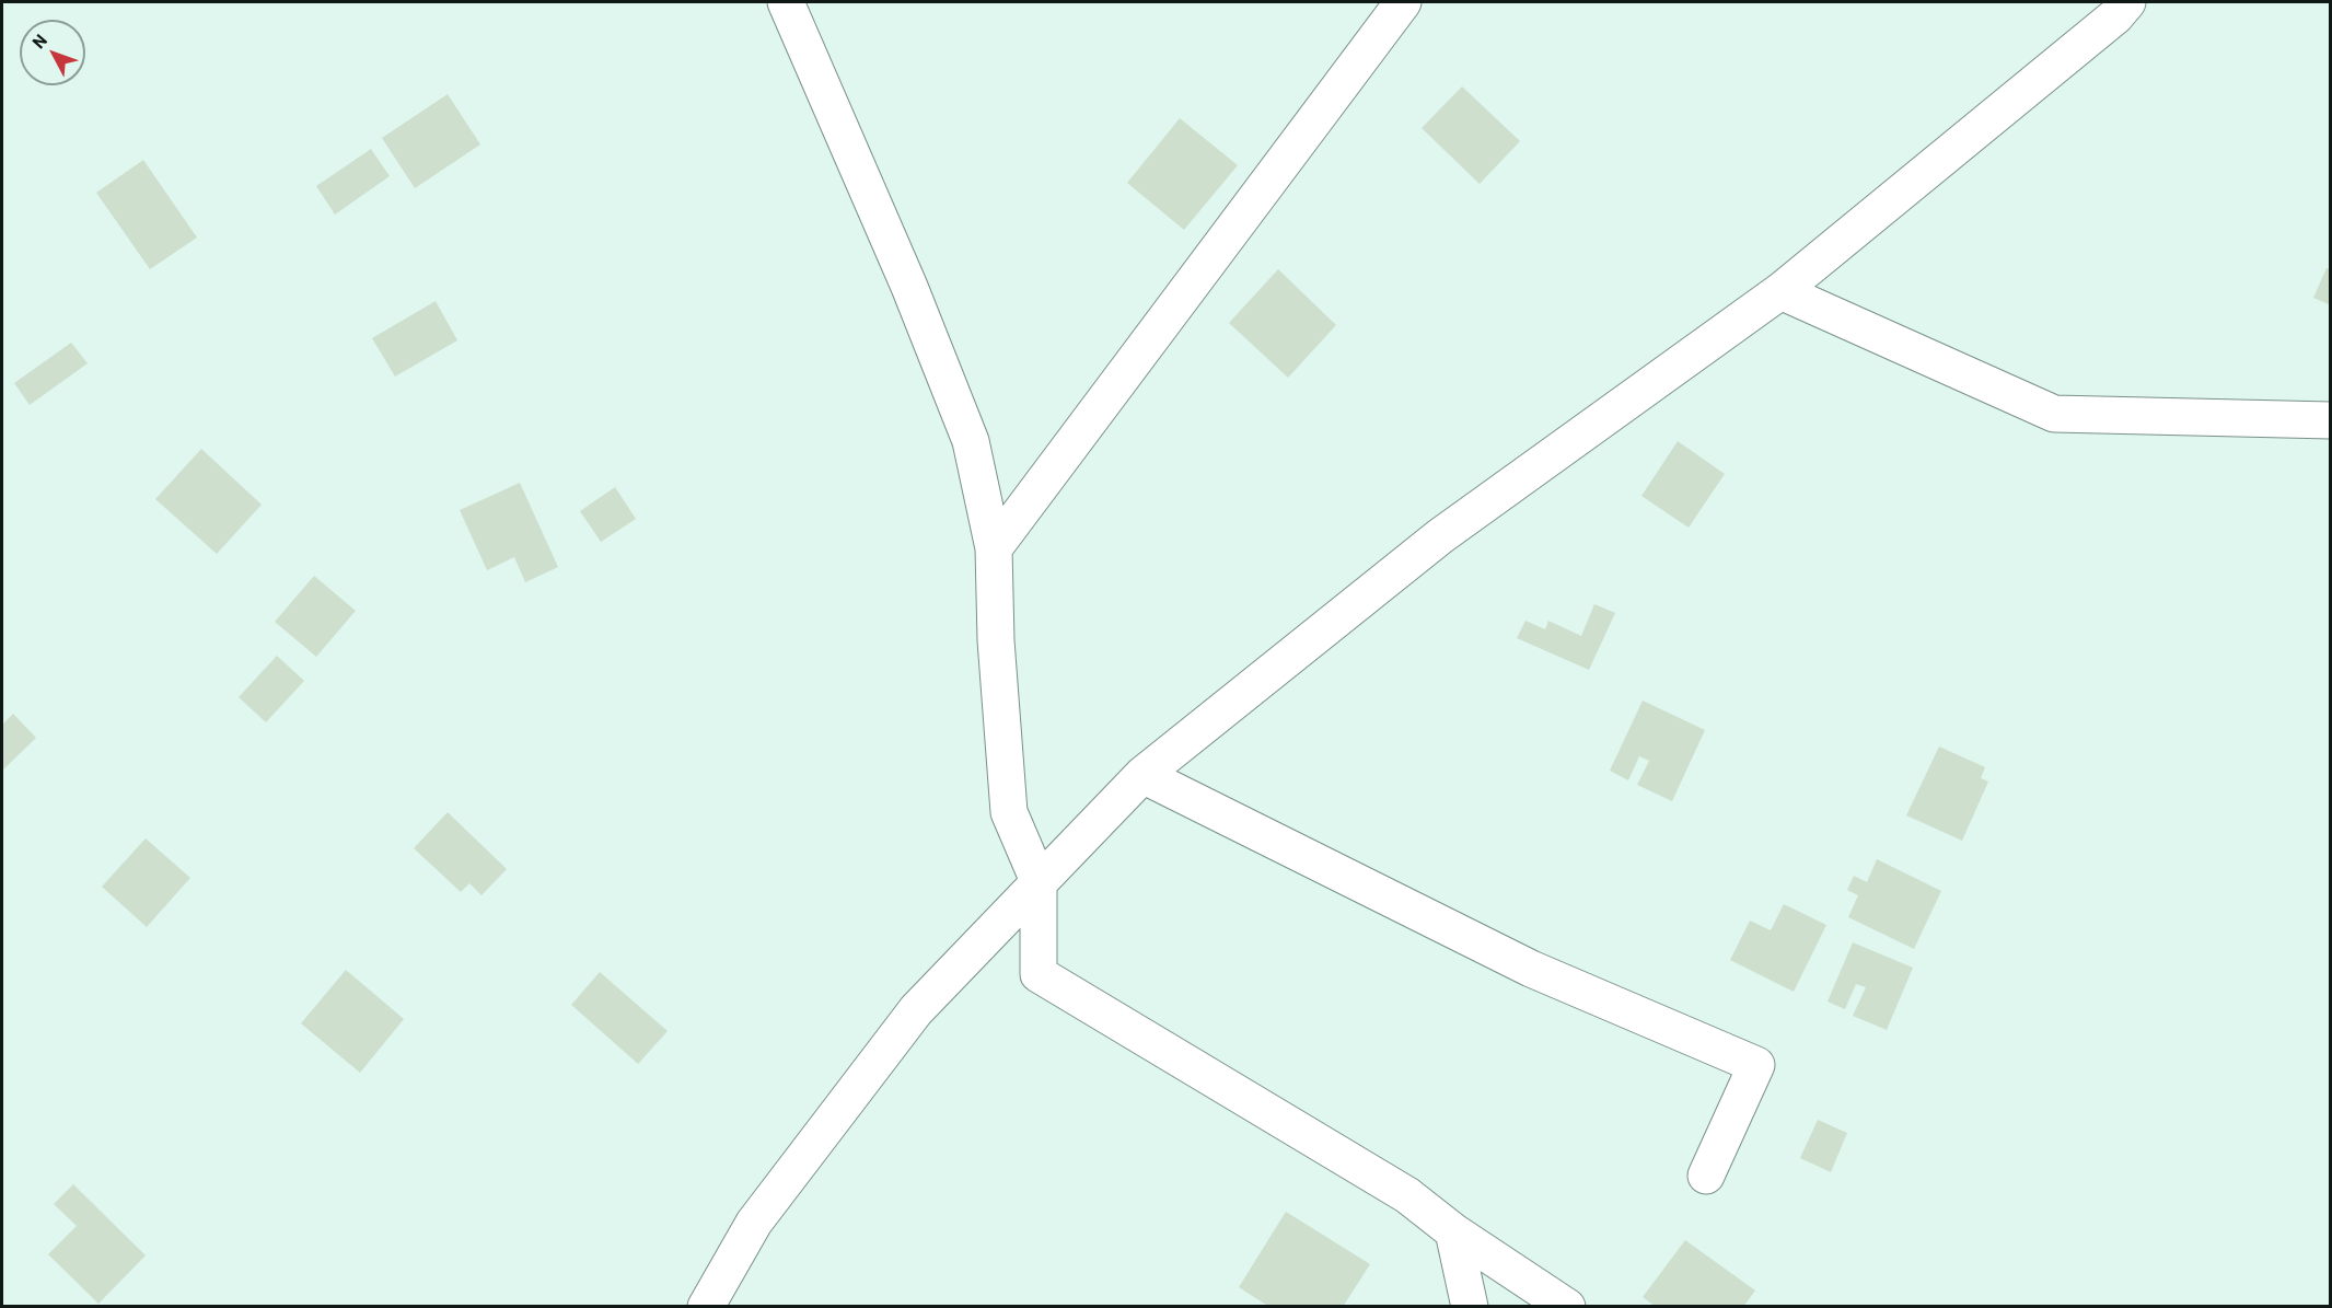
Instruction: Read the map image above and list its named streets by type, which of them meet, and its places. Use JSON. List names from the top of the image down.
{
  "north": "top left"
}
